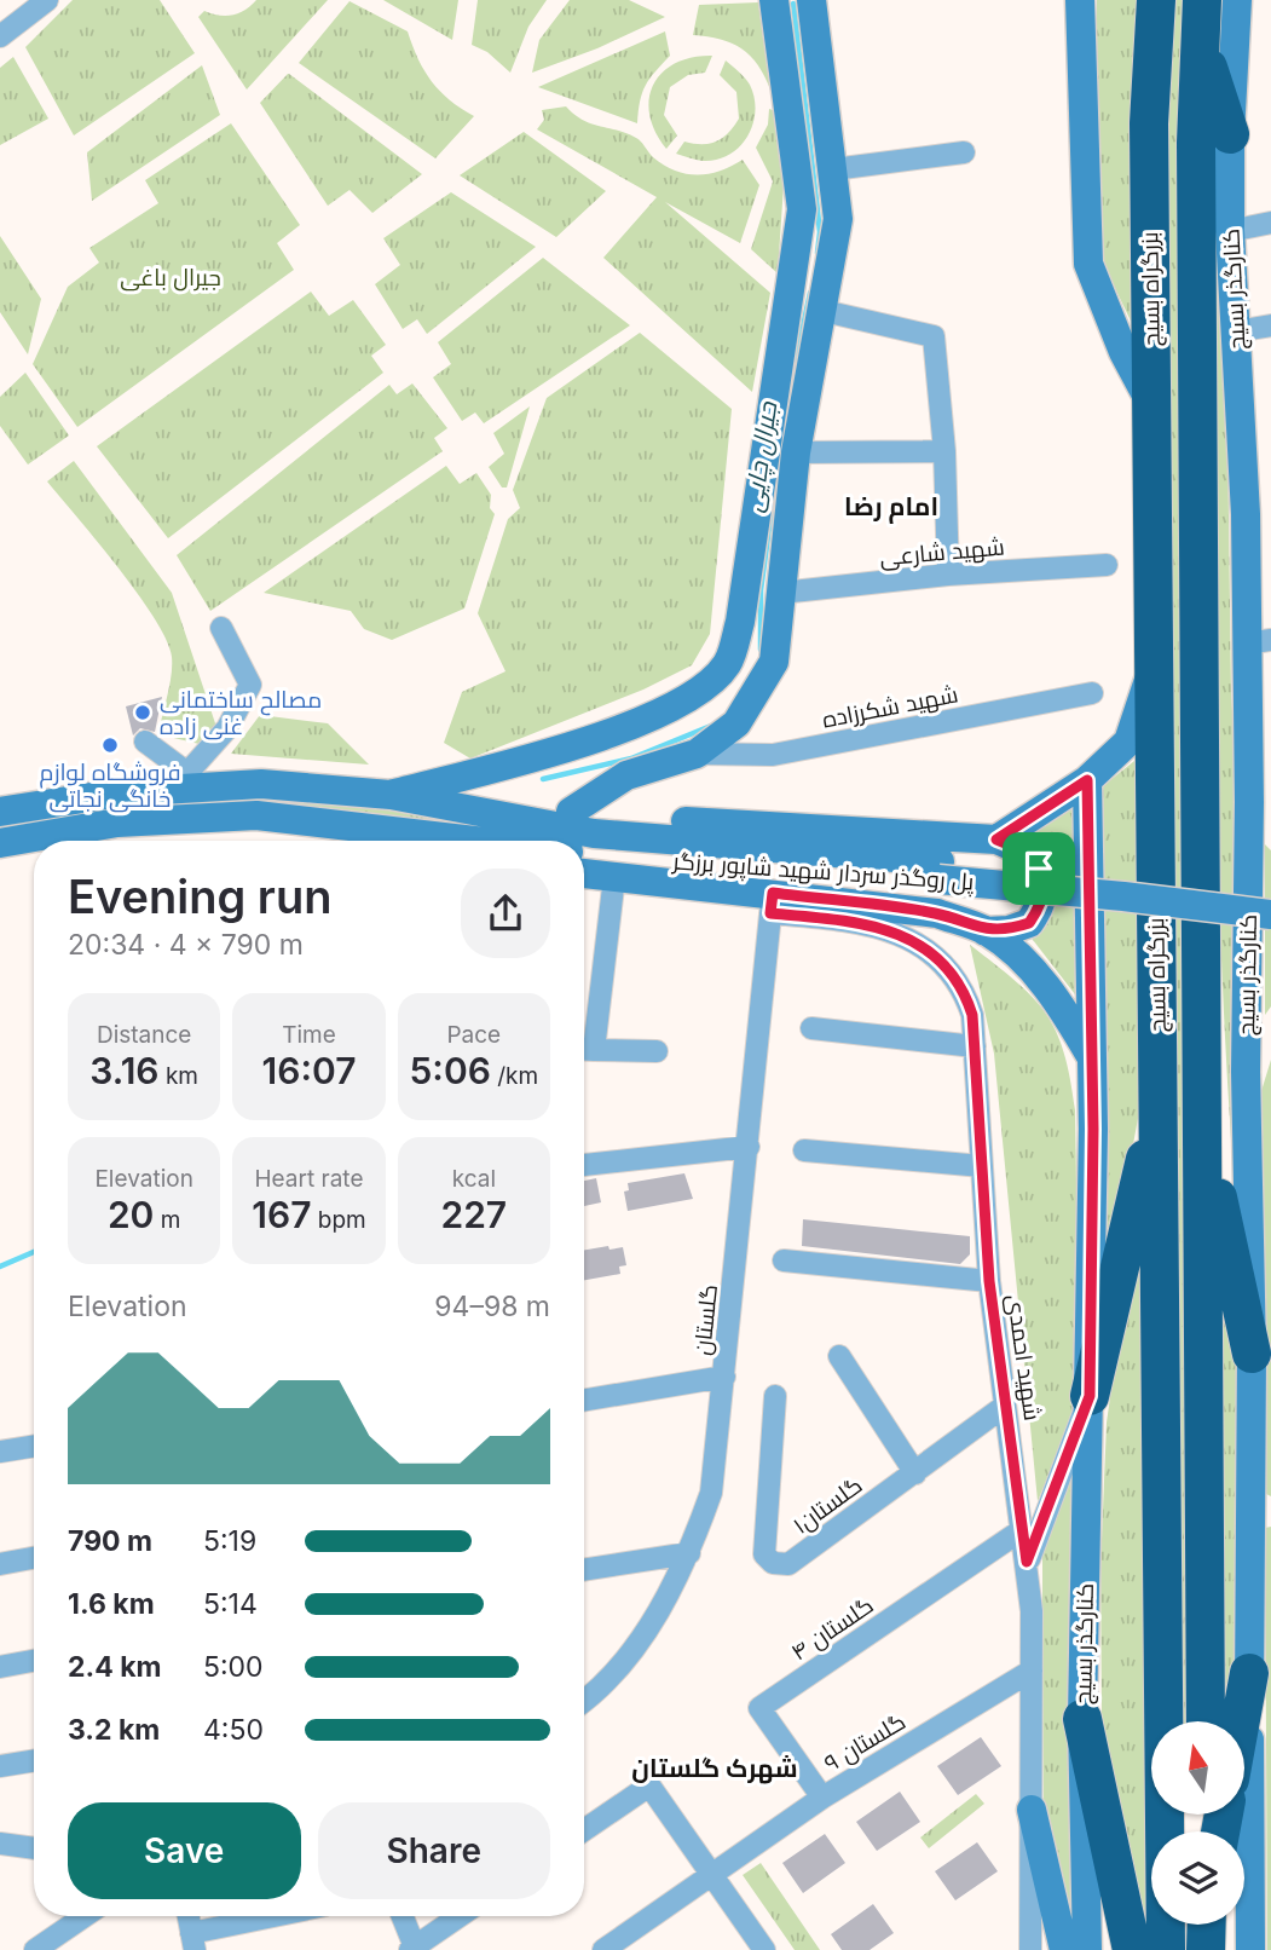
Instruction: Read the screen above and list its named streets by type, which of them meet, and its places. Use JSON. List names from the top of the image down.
{
  "streets": {
    "highway": ["بزرگراه بسیج"],
    "main road": ["کنارگذر بسیج", "پل روگذر سردار شهید شاپور برزگر"],
    "street": [
      "شهید شارعی",
      "شهید شکرزاده",
      "گلستان",
      "شهید احمدی",
      "گلستان۱",
      "گلستان ۴",
      "گلستان ۹"
    ]
  },
  "crossings": [
    ["گلستان", "شهید احمدی"],
    ["شهید احمدی", "گلستان۱"],
    ["شهید احمدی", "گلستان ۴"],
    ["شهید احمدی", "گلستان ۹"],
    ["گلستان ۴", "گلستان ۹"]
  ],
  "districts": ["امام رضا", "شهرک گلستان"],
  "water": ["جیرال چایی"],
  "parks": ["جیرال باغی"],
  "places": ["مصالح ساختمانی غنی زاده", "فروشگاه لوازم خانگی نجاتی"],
  "north": "top",
  "page": {
    "heading": ["Evening run", "20:34 · 4 × 790 m"],
    "stats": [
      ["Distance", "3.16 km"],
      ["Time", "16:07"],
      ["Pace", "5:06 /km"],
      ["Elevation", "20 m"],
      ["Heart rate", "167 bpm"],
      ["kcal", "227"]
    ],
    "chart": ["Elevation", "94–98 m"],
    "list": [
      {
        "name": "790 m",
        "note": "5:19"
      },
      {
        "name": "1.6 km",
        "note": "5:14"
      },
      {
        "name": "2.4 km",
        "note": "5:00"
      },
      {
        "name": "3.2 km",
        "note": "4:50"
      }
    ],
    "buttons": ["Save", "Share"]
  }
}
